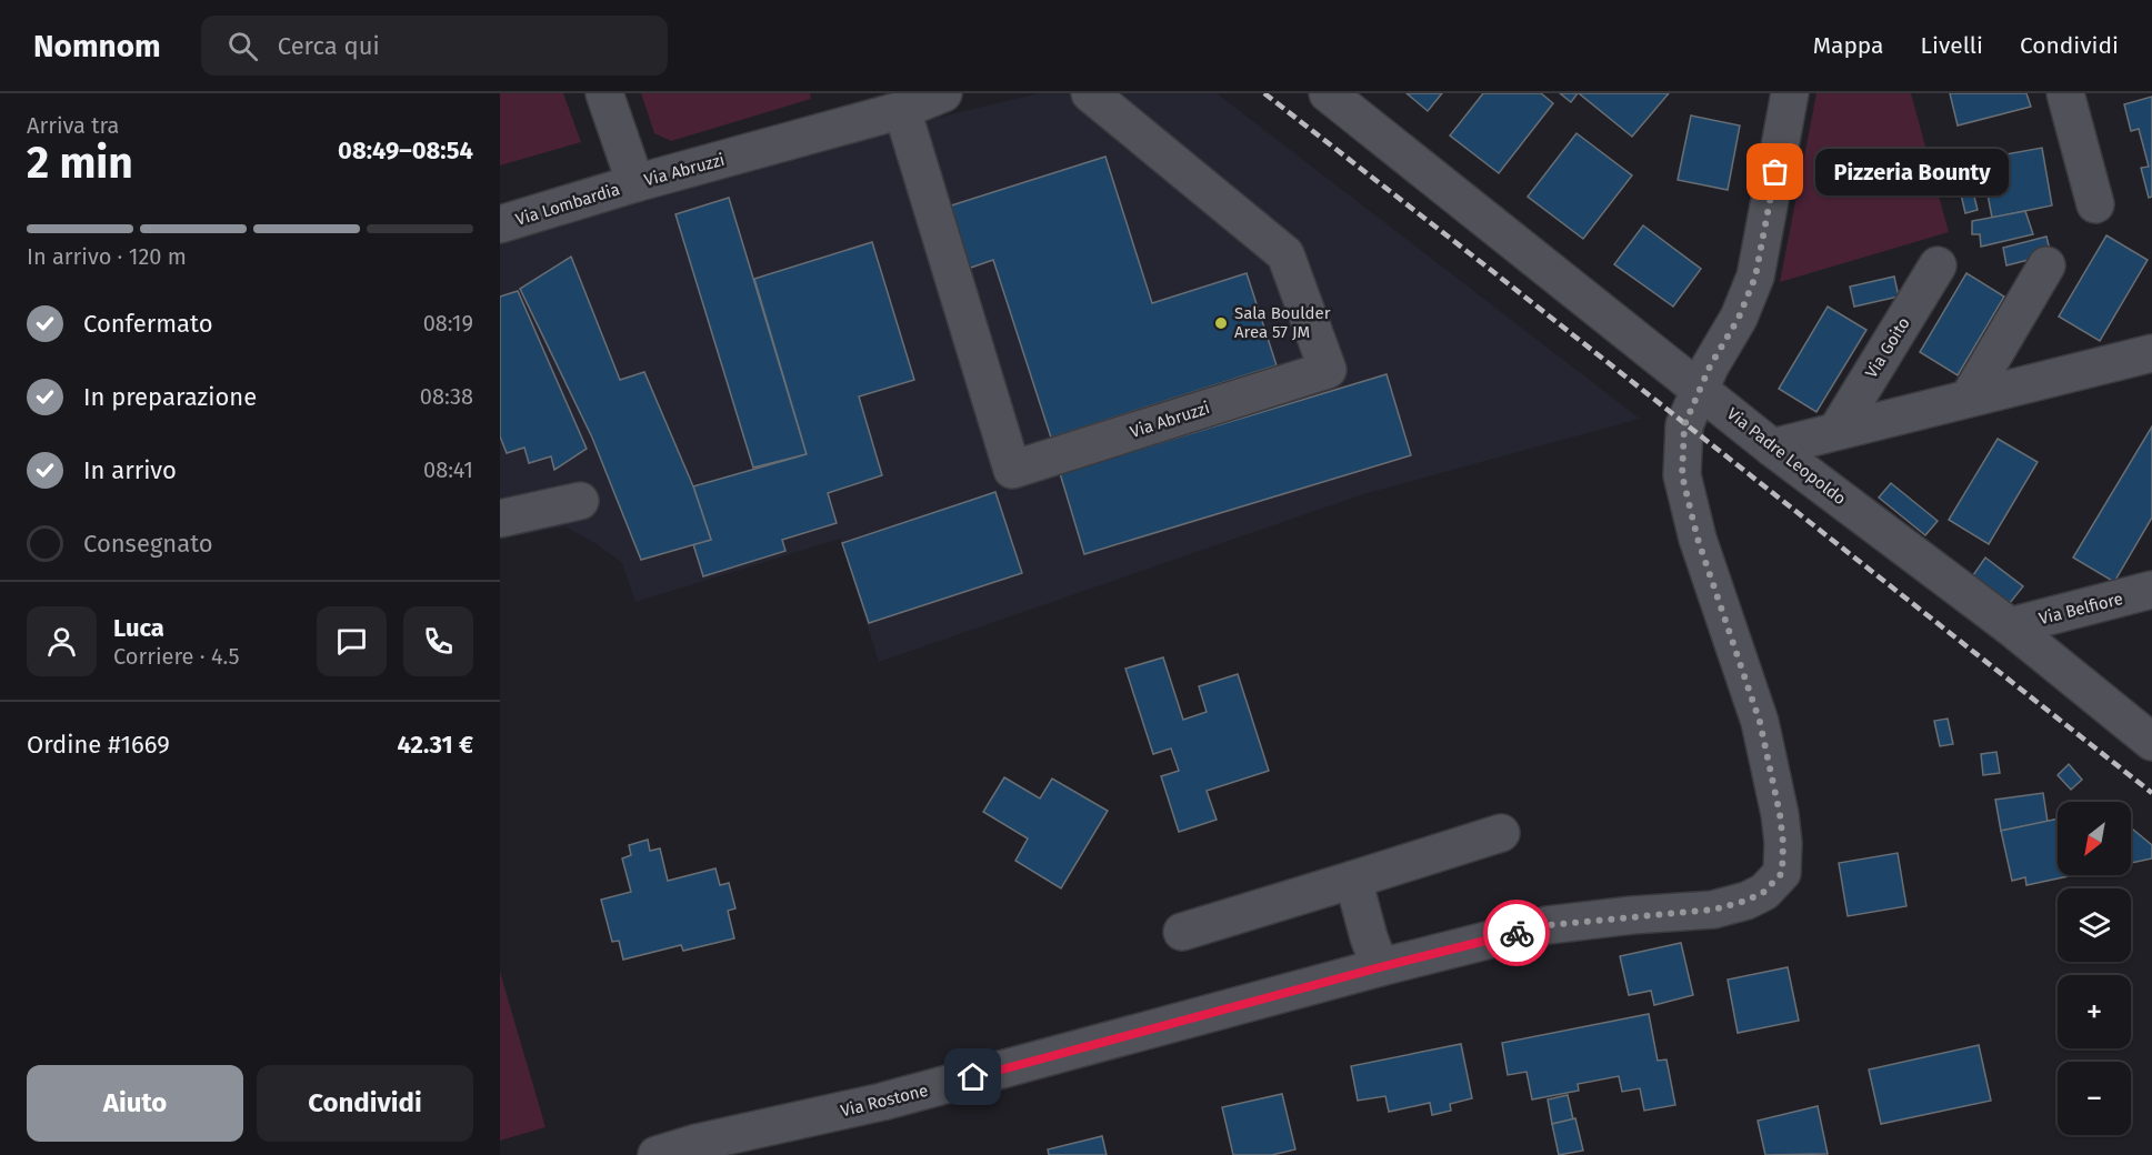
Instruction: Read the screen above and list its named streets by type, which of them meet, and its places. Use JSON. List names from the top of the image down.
{
  "streets": {
    "street": [
      "Via Abruzzi",
      "Via Lombardia",
      "Via Goito",
      "Via Padre Leopoldo",
      "Via Belfiore",
      "Via Rostone"
    ]
  },
  "crossings": [
    ["Via Abruzzi", "Via Lombardia"],
    ["Via Padre Leopoldo", "Via Belfiore"],
    ["Via Padre Leopoldo", "Via Rostone"]
  ],
  "places": ["Pizzeria Bounty", "Sala Boulder Area 57 JM"],
  "north": "bottom left",
  "page": {
    "header": "Nomnom",
    "search": "Cerca qui",
    "nav": ["Mappa", "Livelli", "Condividi"],
    "heading": ["2 min", "Arriva tra", "08:49–08:54"],
    "panel": [
      "Luca",
      "Corriere · 4.5",
      "Ordine #1669",
      "42.31 €"
    ],
    "bubble": "Pizzeria Bounty",
    "bar": "In arrivo · 120 m",
    "list": [
      ["Confermato", "08:19"],
      ["In preparazione", "08:38"],
      ["In arrivo", "08:41"],
      "Consegnato"
    ],
    "map_buttons": ["+", "−"],
    "buttons": ["Aiuto", "Condividi"]
  }
}
